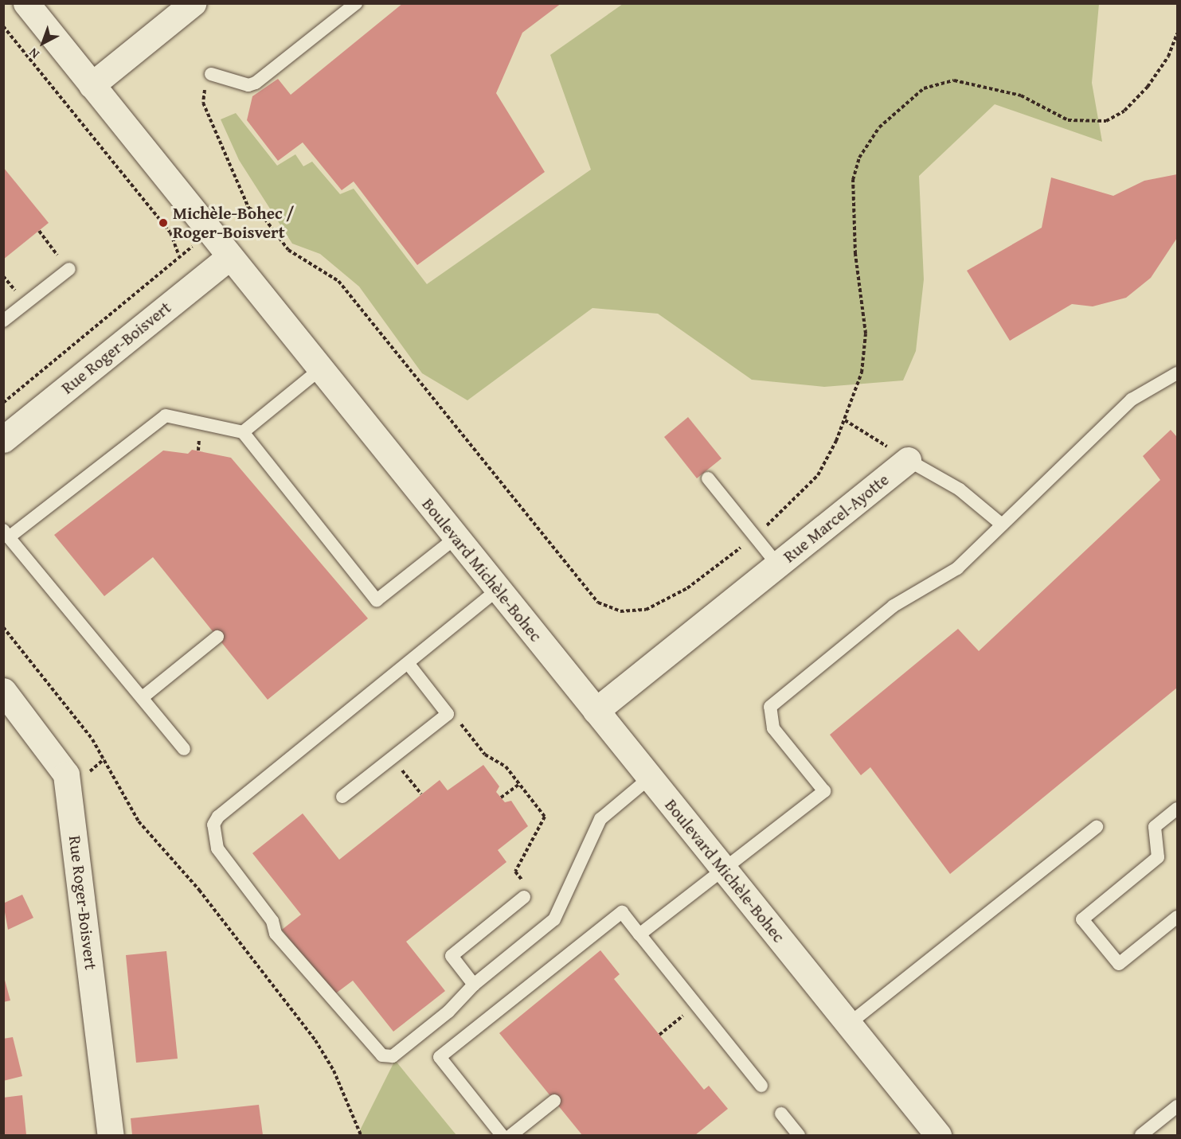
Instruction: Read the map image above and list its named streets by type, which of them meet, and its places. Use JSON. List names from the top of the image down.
{
  "streets": {
    "street": ["Rue Roger-Boisvert", "Rue Marcel-Ayotte", "Boulevard Michèle-Bohec"]
  },
  "crossings": [
    ["Rue Roger-Boisvert", "Boulevard Michèle-Bohec"],
    ["Rue Marcel-Ayotte", "Boulevard Michèle-Bohec"]
  ],
  "places": ["Michèle-Bohec / Roger-Boisvert"],
  "north": "bottom left"
}
